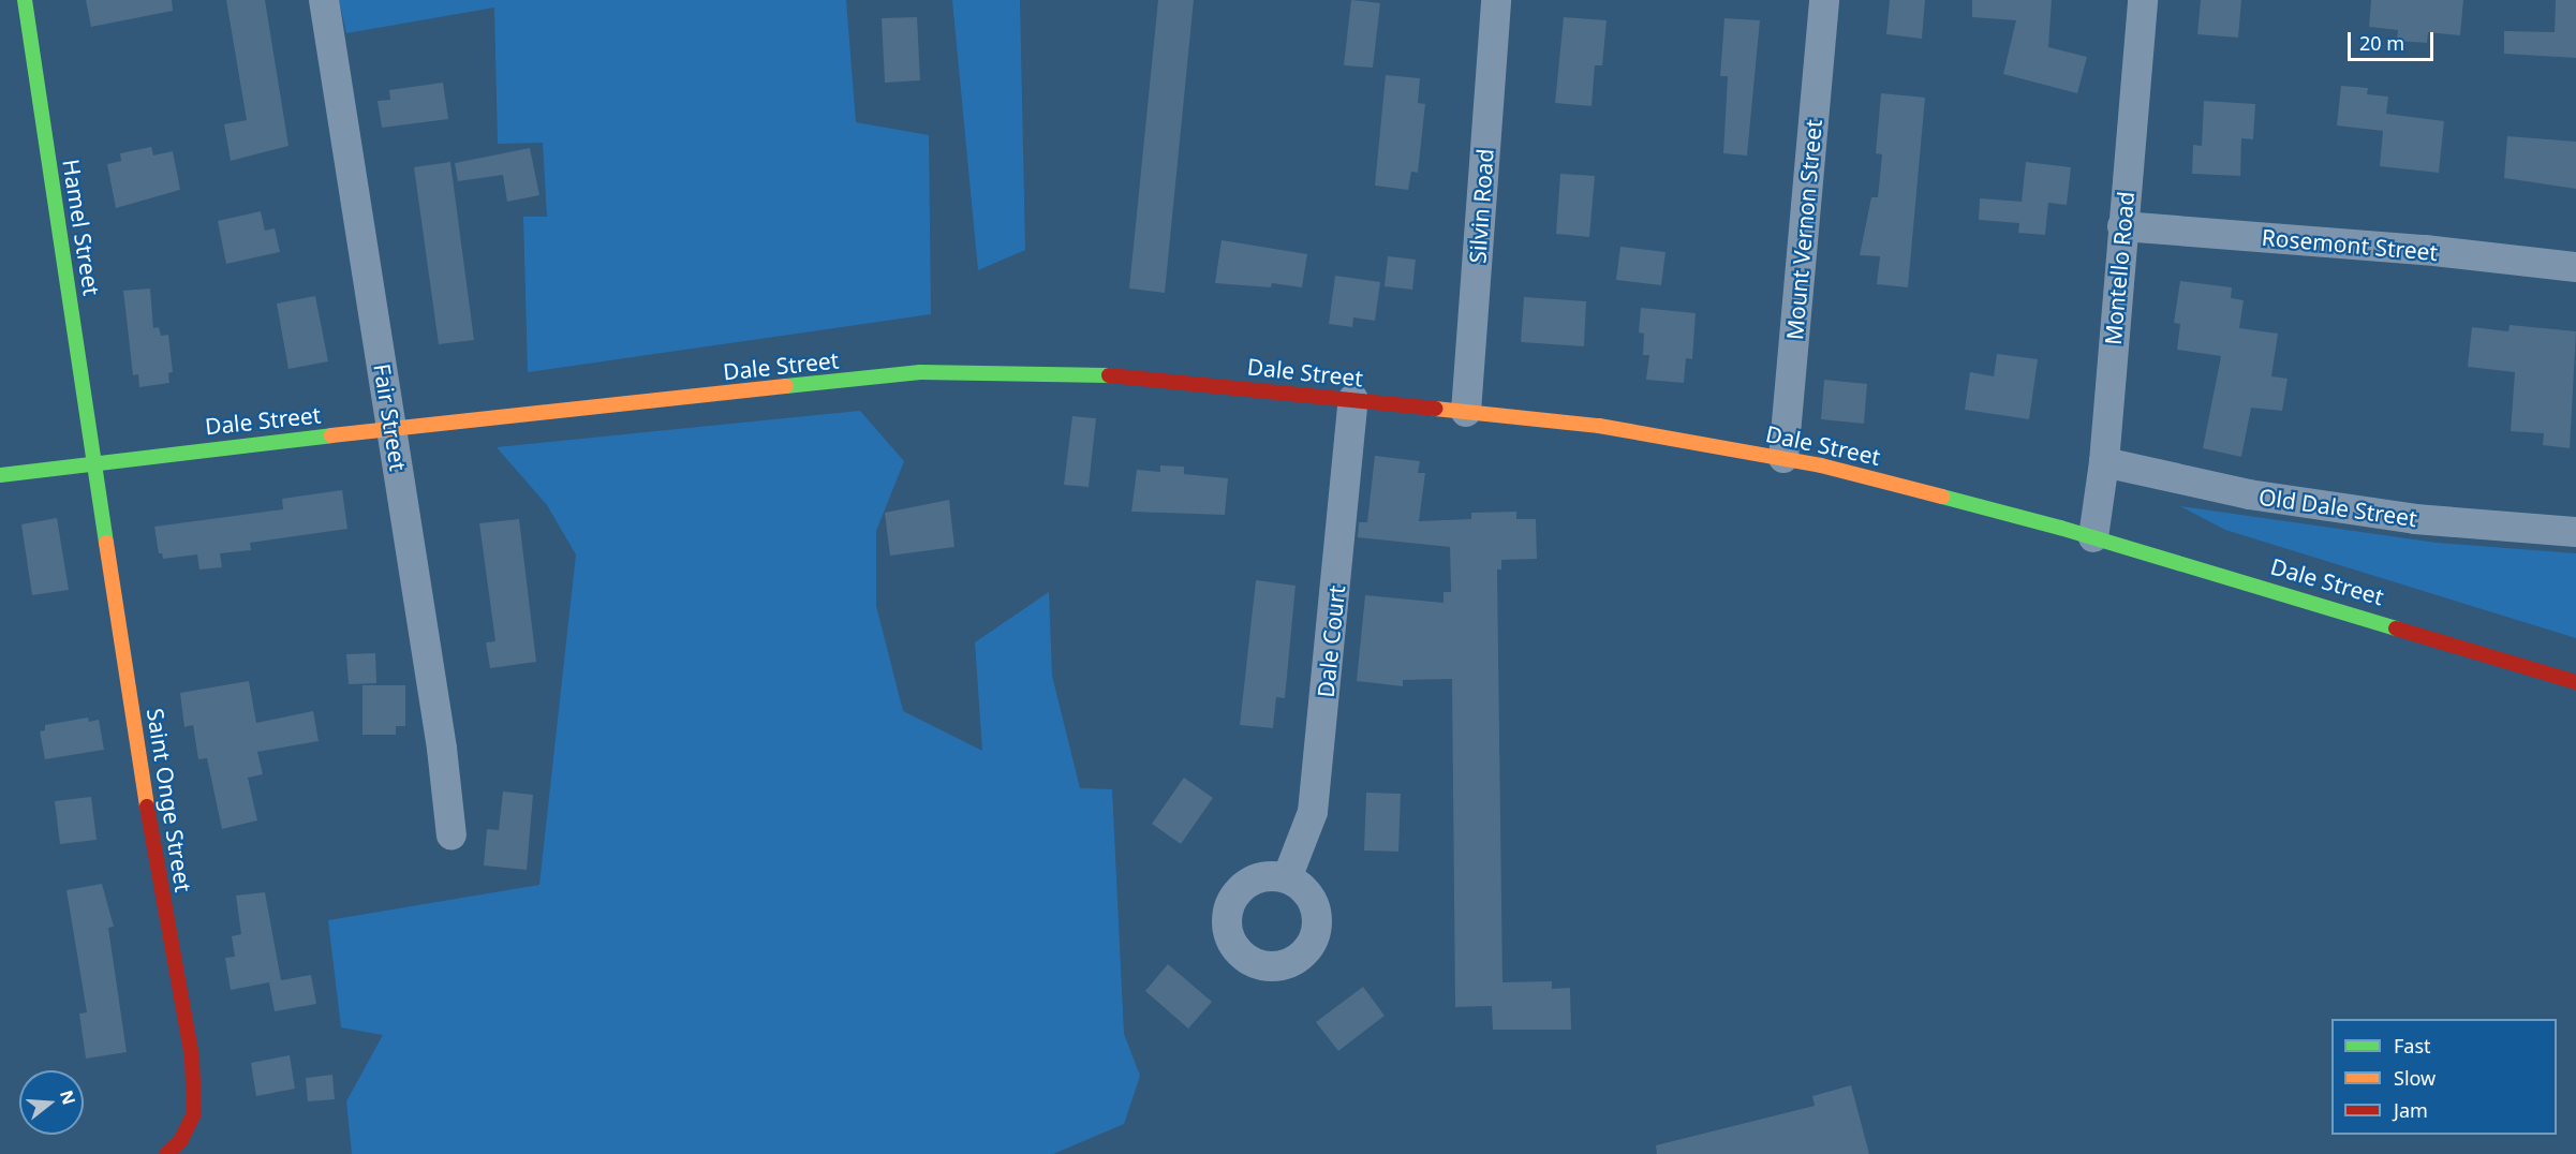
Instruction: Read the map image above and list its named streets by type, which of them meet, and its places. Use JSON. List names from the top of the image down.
{
  "streets": {
    "street": [
      "Silvin Road",
      "Hamel Street",
      "Mount Vernon Street",
      "Rosemont Street",
      "Montello Road",
      "Dale Street",
      "Fair Street",
      "Old Dale Street",
      "Dale Court",
      "Saint Onge Street"
    ]
  },
  "crossings": [
    ["Silvin Road", "Dale Street"],
    ["Hamel Street", "Dale Street"],
    ["Hamel Street", "Saint Onge Street"],
    ["Mount Vernon Street", "Dale Street"],
    ["Rosemont Street", "Montello Road"],
    ["Montello Road", "Dale Street"],
    ["Montello Road", "Old Dale Street"],
    ["Dale Street", "Fair Street"],
    ["Dale Street", "Dale Court"],
    ["Dale Street", "Saint Onge Street"]
  ],
  "legend": ["Fast", "Slow", "Jam"],
  "scale_bar": "20 m",
  "north": "right"
}
